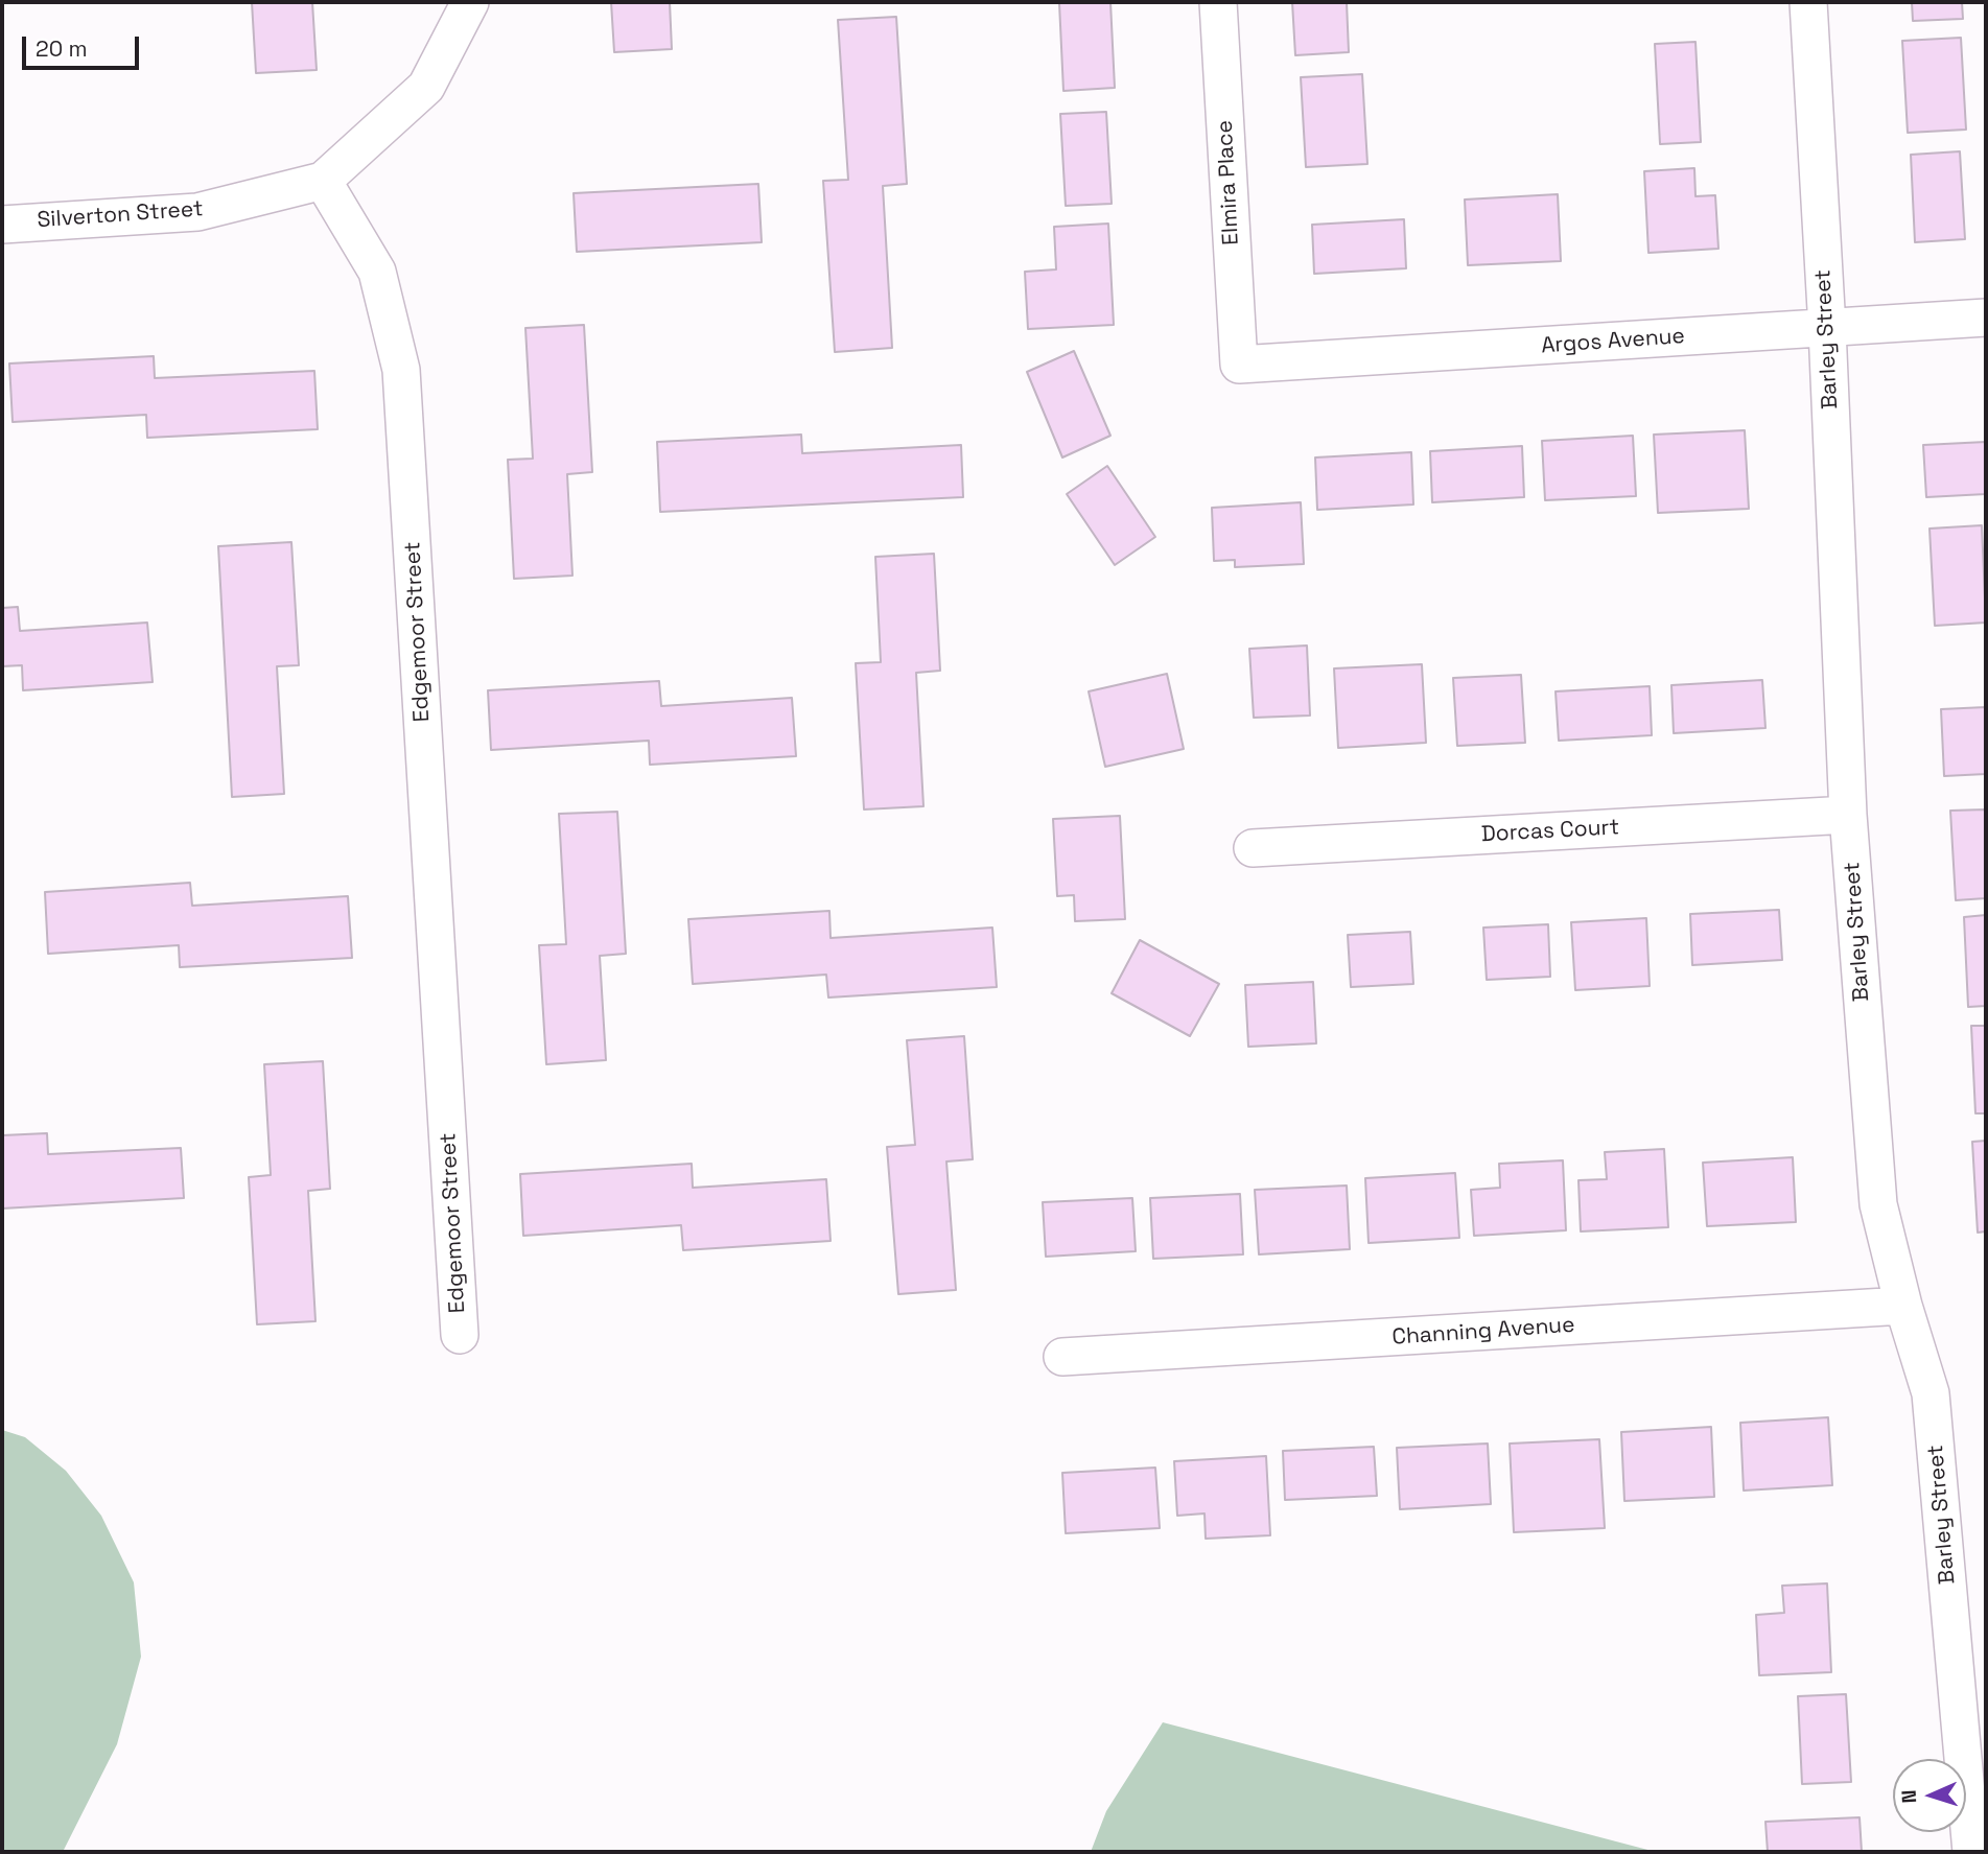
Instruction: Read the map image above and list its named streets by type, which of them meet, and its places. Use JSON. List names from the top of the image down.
{
  "streets": {
    "street": [
      "Elmira Place",
      "Silverton Street",
      "Barley Street",
      "Argos Avenue",
      "Edgemoor Street",
      "Dorcas Court",
      "Channing Avenue"
    ]
  },
  "crossings": [
    ["Elmira Place", "Argos Avenue"],
    ["Silverton Street", "Edgemoor Street"],
    ["Barley Street", "Argos Avenue"],
    ["Barley Street", "Dorcas Court"],
    ["Barley Street", "Channing Avenue"]
  ],
  "scale_bar": "20 m",
  "north": "left"
}
